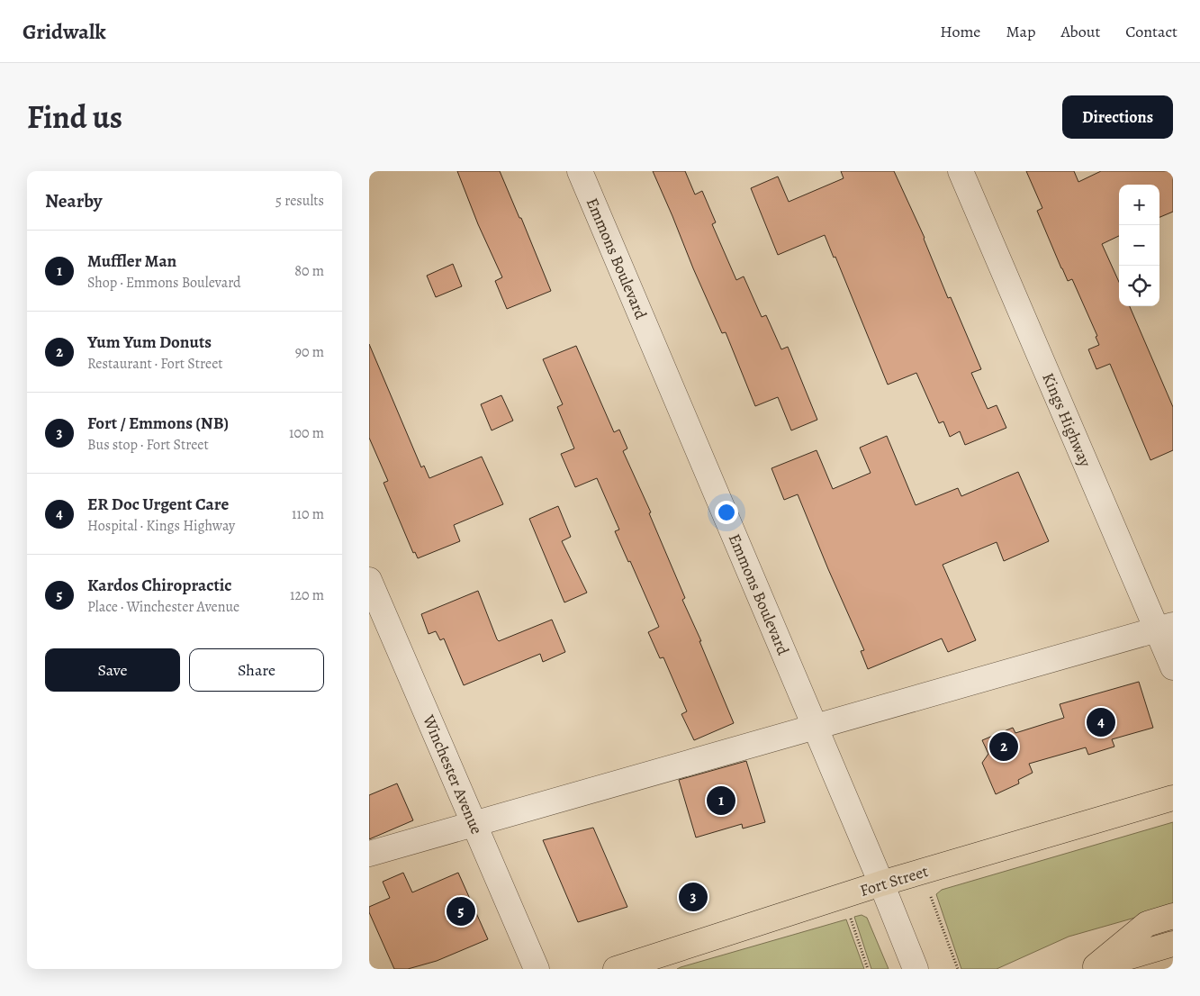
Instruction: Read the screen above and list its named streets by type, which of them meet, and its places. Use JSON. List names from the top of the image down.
{
  "streets": {
    "main road": ["Fort Street"],
    "street": ["Emmons Boulevard", "Kings Highway", "Winchester Avenue"]
  },
  "crossings": [
    ["Emmons Boulevard", "Fort Street"]
  ],
  "page": {
    "header": "Gridwalk",
    "nav": [
      "Home",
      "Map",
      "About",
      "Contact"
    ],
    "title": "Find us",
    "buttons": [
      "Directions",
      ["Save", "Share"]
    ],
    "heading": ["Nearby", "5 results"],
    "map_buttons": ["+", "−"],
    "list": [
      {
        "mark": "1",
        "name": "Muffler Man",
        "note": "Shop · Emmons Boulevard",
        "value": "80 m"
      },
      {
        "mark": "2",
        "name": "Yum Yum Donuts",
        "note": "Restaurant · Fort Street",
        "value": "90 m"
      },
      {
        "mark": "3",
        "name": "Fort / Emmons (NB)",
        "note": "Bus stop · Fort Street",
        "value": "100 m"
      },
      {
        "mark": "4",
        "name": "ER Doc Urgent Care",
        "note": "Hospital · Kings Highway",
        "value": "110 m"
      },
      {
        "mark": "5",
        "name": "Kardos Chiropractic",
        "note": "Place · Winchester Avenue",
        "value": "120 m"
      }
    ],
    "pins": [
      "4",
      "2",
      "1",
      "3",
      "5"
    ]
  }
}
